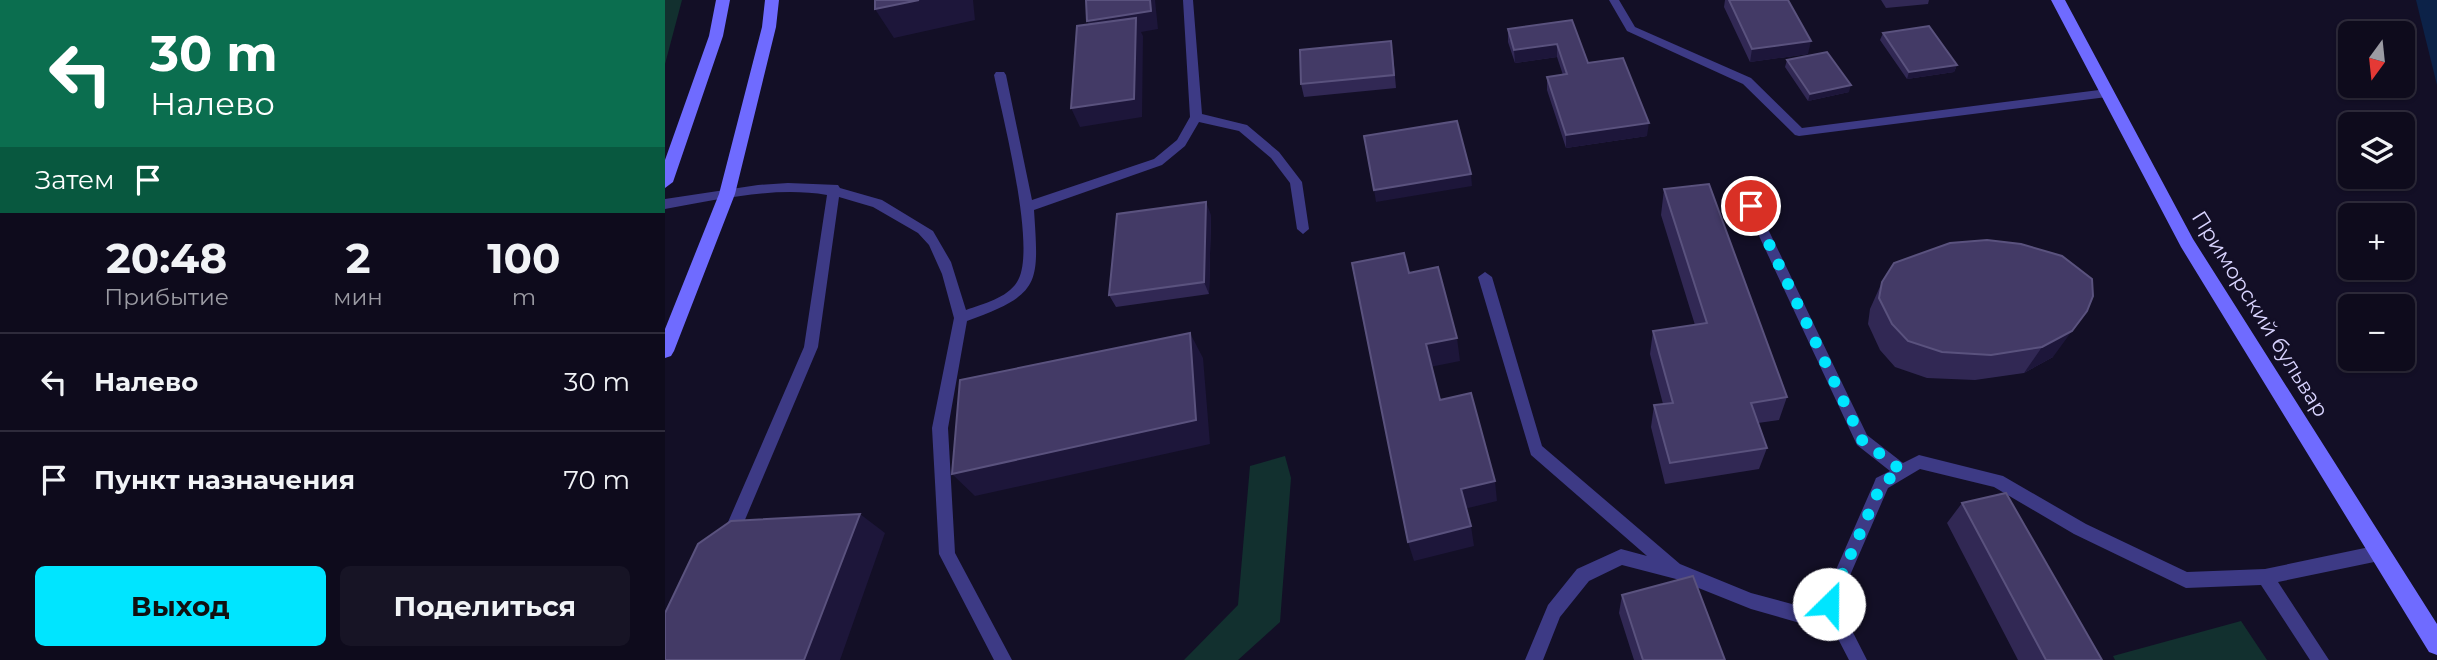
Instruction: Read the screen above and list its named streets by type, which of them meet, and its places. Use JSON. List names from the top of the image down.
{
  "streets": {
    "main road": ["Приморский бульвар"]
  },
  "north": "bottom",
  "page": {
    "turn": ["30 m", "Налево"],
    "map_buttons": ["+", "−"],
    "then": "Затем",
    "eta": [
      "20:48",
      "Прибытие",
      "2",
      "мин",
      "100",
      "m"
    ],
    "list": [
      {
        "name": "Налево",
        "value": "30 m"
      },
      {
        "name": "Пункт назначения",
        "value": "70 m"
      }
    ],
    "buttons": ["Выход", "Поделиться"]
  }
}
